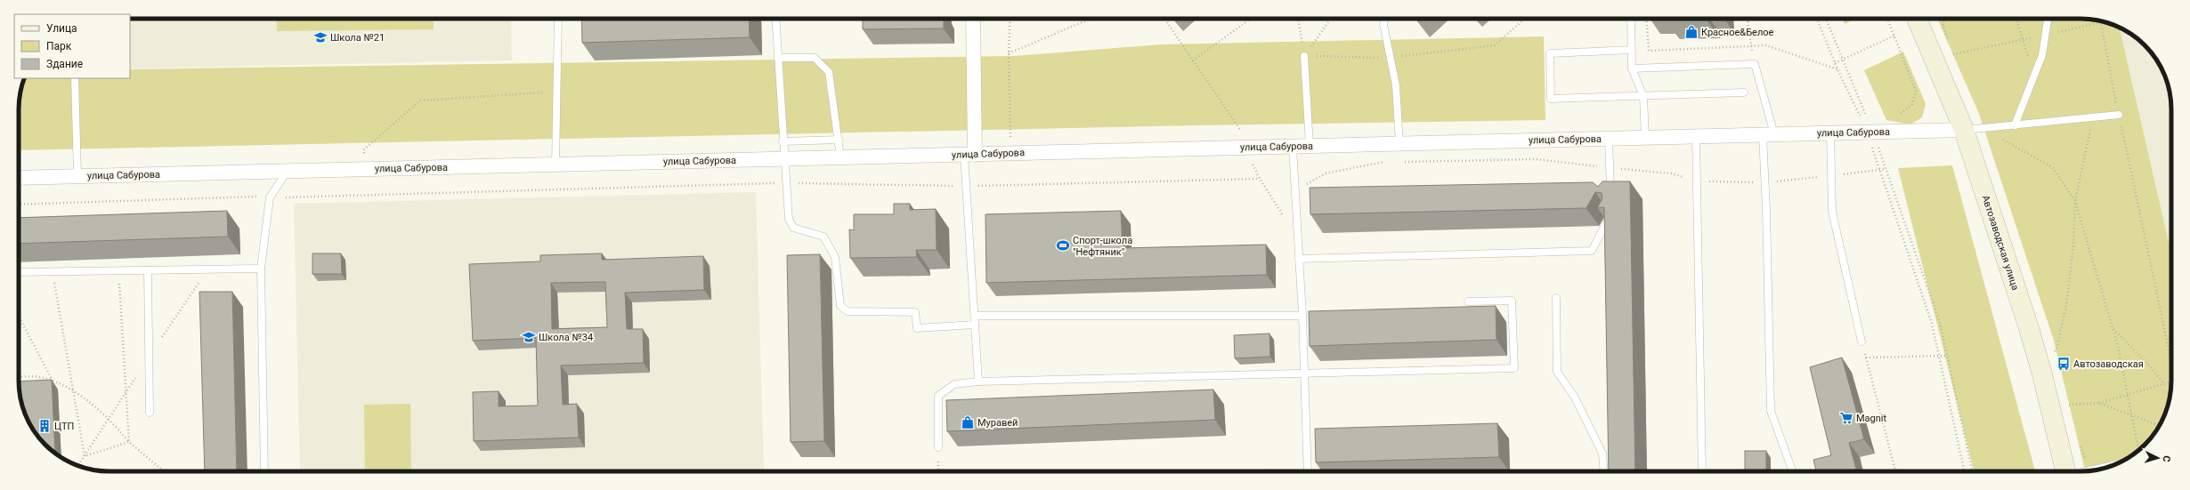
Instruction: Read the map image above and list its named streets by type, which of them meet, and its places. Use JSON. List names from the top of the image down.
{
  "streets": {
    "main road": ["Автозаводская улица"],
    "street": ["улица Сабурова"]
  },
  "crossings": [
    ["улица Сабурова", "Автозаводская улица"]
  ],
  "places": {
    "shop": ["Красное&Белое", "Муравей"],
    "school or university": ["Школа №21", "Школа №34"],
    "sports": ["Спорт-школа \"Нефтяник\""],
    "bus stop": ["Автозаводская"],
    "supermarket": ["Magnit"],
    "building": ["ЦТП"]
  },
  "legend": ["Улица", "Парк", "Здание"],
  "north": "right"
}
